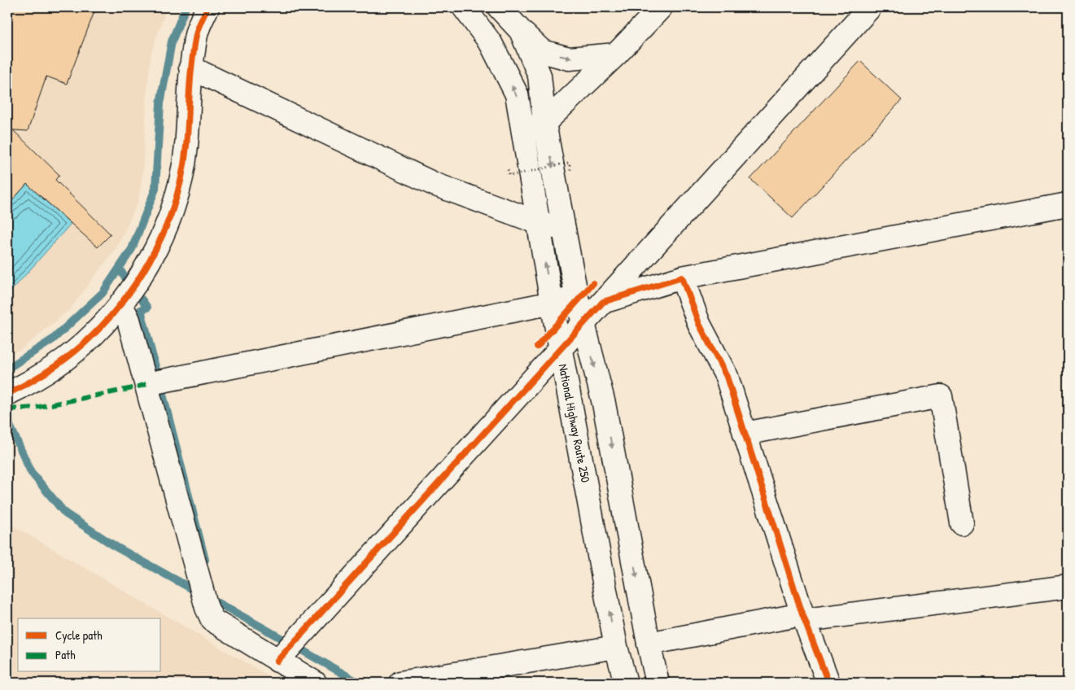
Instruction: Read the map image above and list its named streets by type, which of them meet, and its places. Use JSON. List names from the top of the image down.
{
  "streets": {
    "main road": ["National Highway Route 250"]
  },
  "legend": ["Cycle path", "Path"]
}
